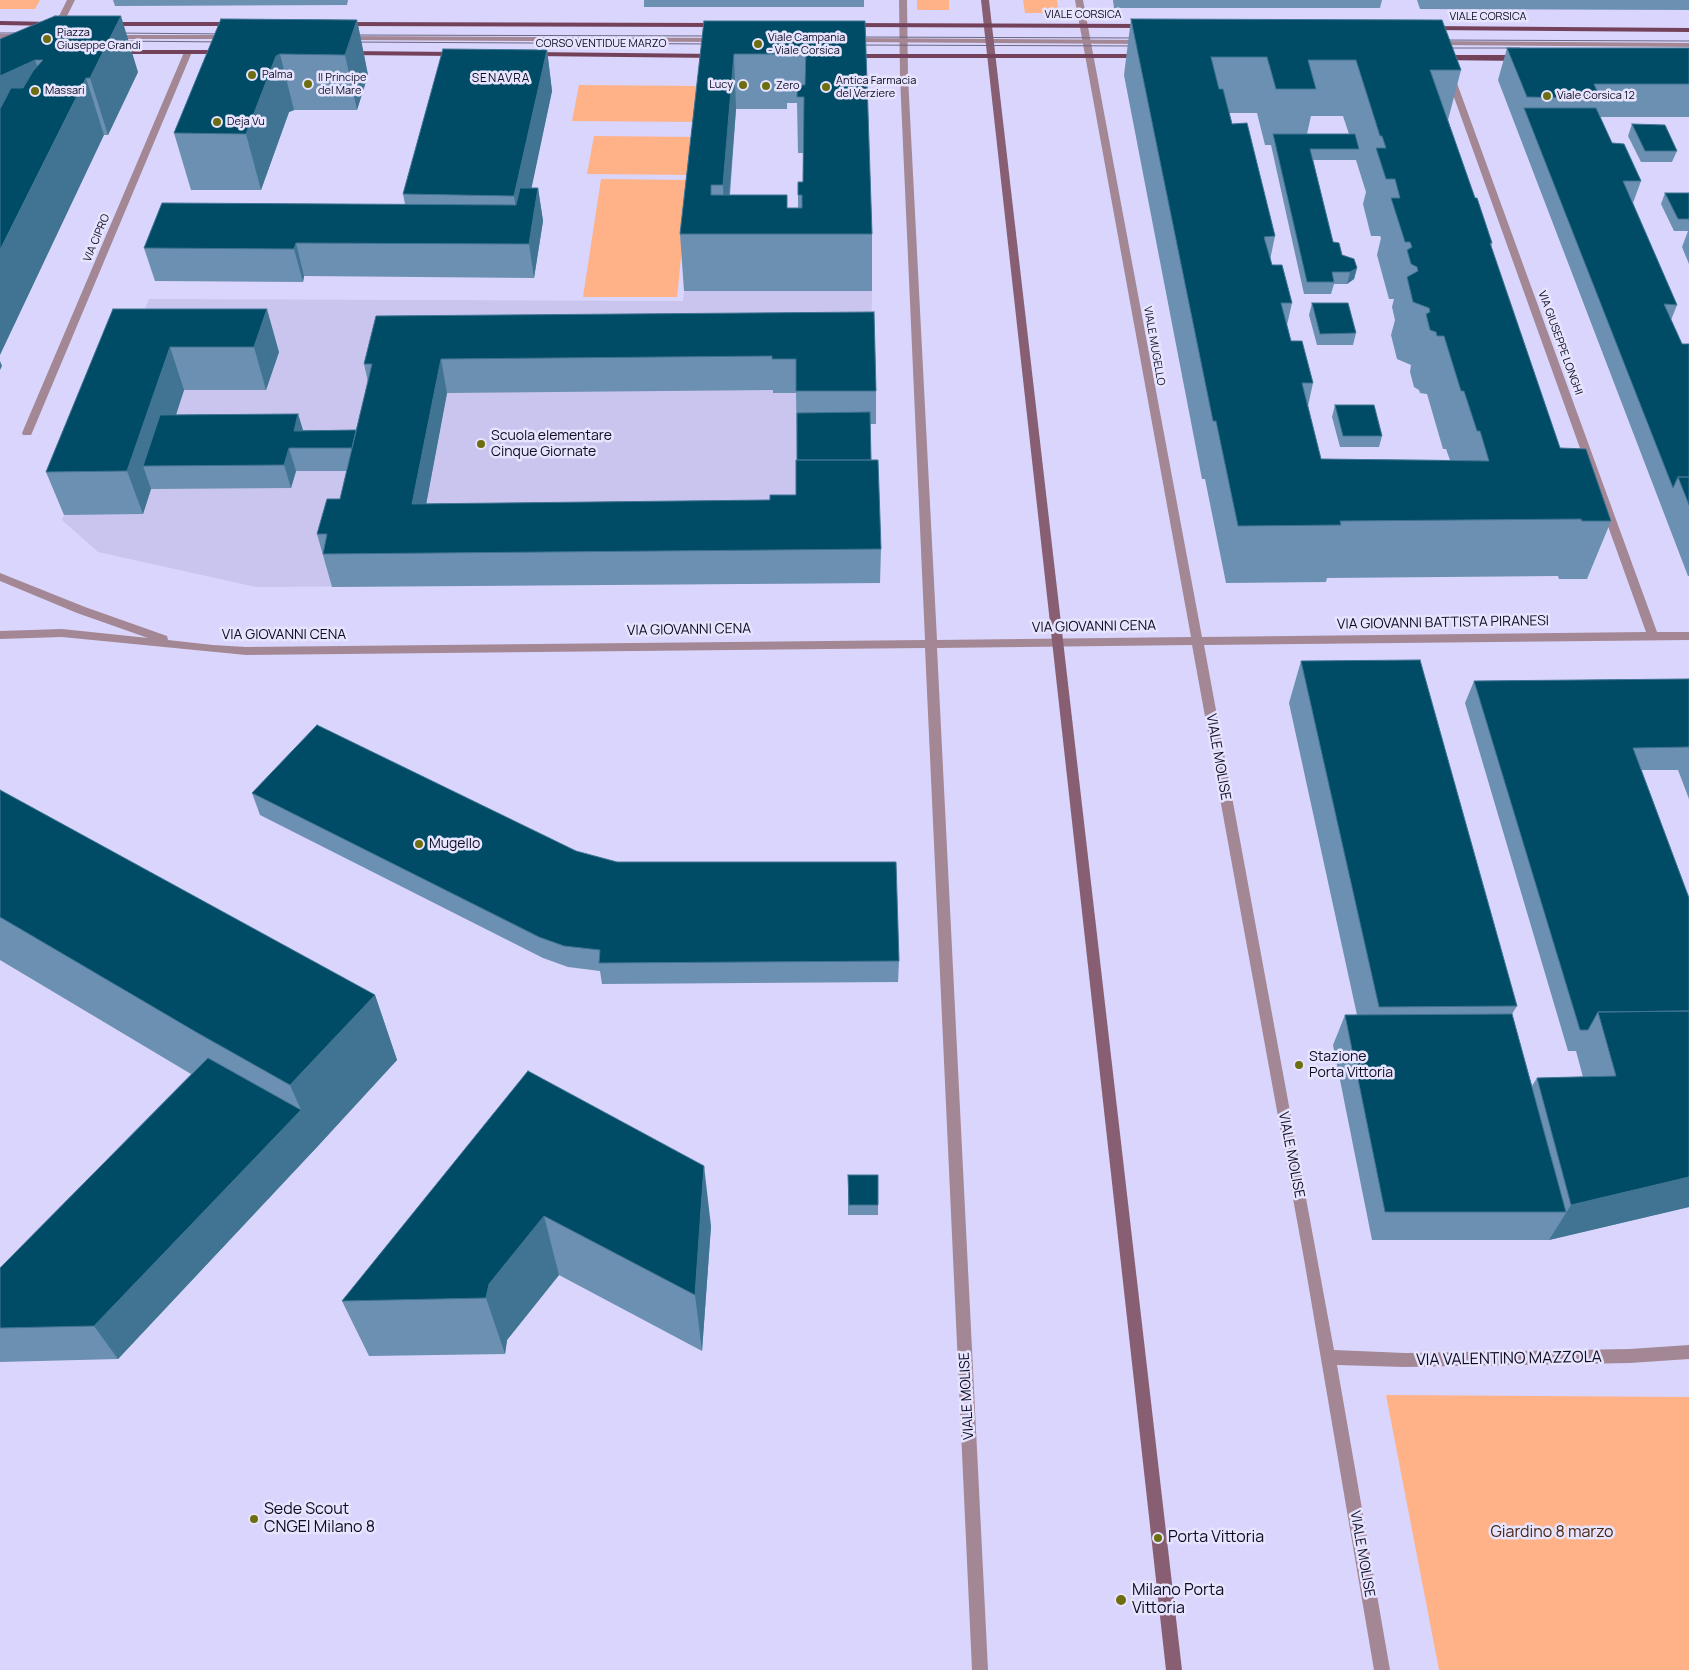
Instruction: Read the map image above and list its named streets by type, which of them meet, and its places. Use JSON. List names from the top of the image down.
{
  "streets": {
    "main road": ["VIALE CORSICA", "CORSO VENTIDUE MARZO"],
    "street": [
      "VIA CIPRO",
      "VIA GIUSEPPE LONGHI",
      "VIALE MUGELLO",
      "VIA GIOVANNI BATTISTA PIRANESI",
      "VIA GIOVANNI CENA",
      "VIALE MOLISE",
      "VIA VALENTINO MAZZOLA"
    ]
  },
  "crossings": [
    ["VIALE CORSICA", "VIALE MUGELLO"],
    ["VIA GIUSEPPE LONGHI", "VIA GIOVANNI BATTISTA PIRANESI"],
    ["VIALE MUGELLO", "VIA GIOVANNI BATTISTA PIRANESI"],
    ["VIALE MUGELLO", "VIA GIOVANNI CENA"],
    ["VIALE MUGELLO", "VIALE MOLISE"],
    ["VIA GIOVANNI BATTISTA PIRANESI", "VIA GIOVANNI CENA"],
    ["VIA GIOVANNI BATTISTA PIRANESI", "VIALE MOLISE"],
    ["VIA GIOVANNI CENA", "VIALE MOLISE"],
    ["VIALE MOLISE", "VIA VALENTINO MAZZOLA"]
  ],
  "districts": ["SENAVRA"],
  "parks": ["Giardino 8 marzo"],
  "places": [
    "Piazza Giuseppe Grandi",
    "Viale Campania - Viale Corsica",
    "Palma",
    "Il Principe del Mare",
    "Lucy",
    "Zero",
    "Antica Farmacia del Verziere",
    "Massari",
    "Viale Corsica 12",
    "Deja Vu",
    "Scuola elementare Cinque Giornate",
    "Mugello",
    "Stazione Porta Vittoria",
    "Sede Scout CNGEI Milano 8",
    "Porta Vittoria",
    "Milano Porta Vittoria"
  ]
}
